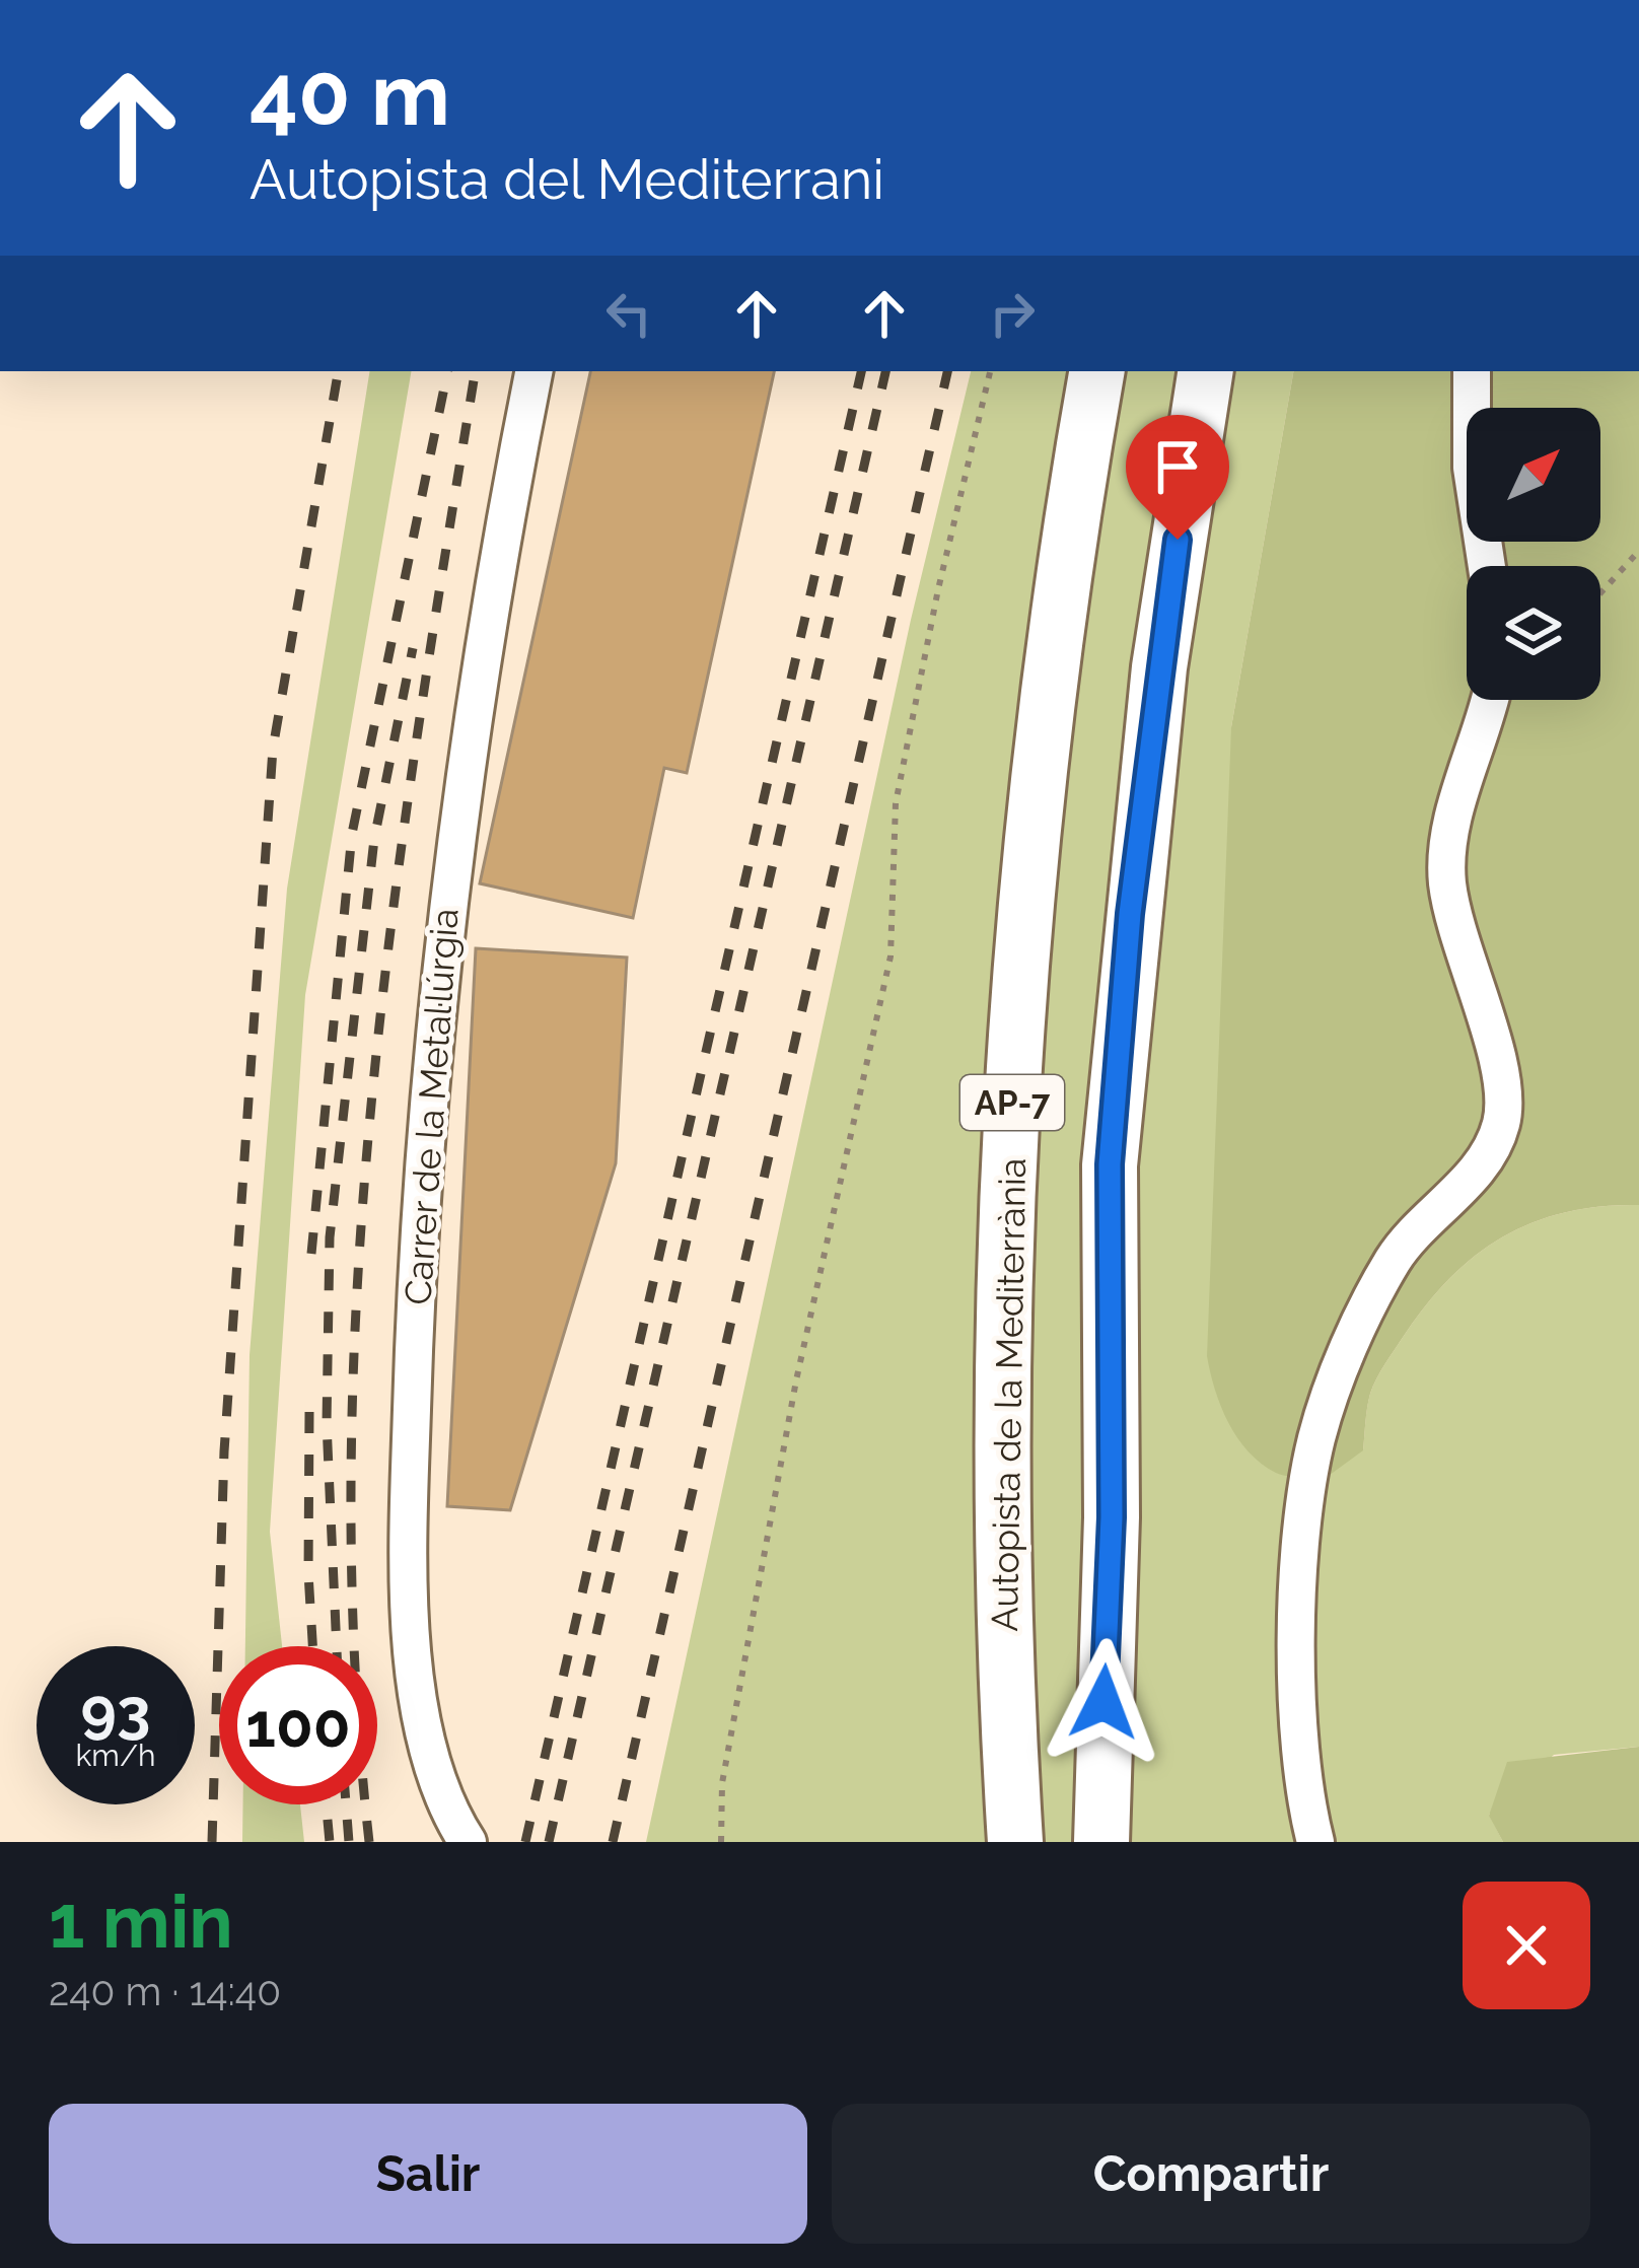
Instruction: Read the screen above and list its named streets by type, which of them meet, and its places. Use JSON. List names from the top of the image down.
{
  "streets": {
    "highway": ["AP-7", "Autopista de la Mediterrània"],
    "street": ["Carrer de la Metal·lúrgia"]
  },
  "north": "top right",
  "page": {
    "turn": ["40 m", "Autopista del Mediterrani"],
    "speed": "93 km/h",
    "limit": "100",
    "heading": ["1 min", "240 m · 14:40"],
    "buttons": ["Salir", "Compartir"]
  }
}
